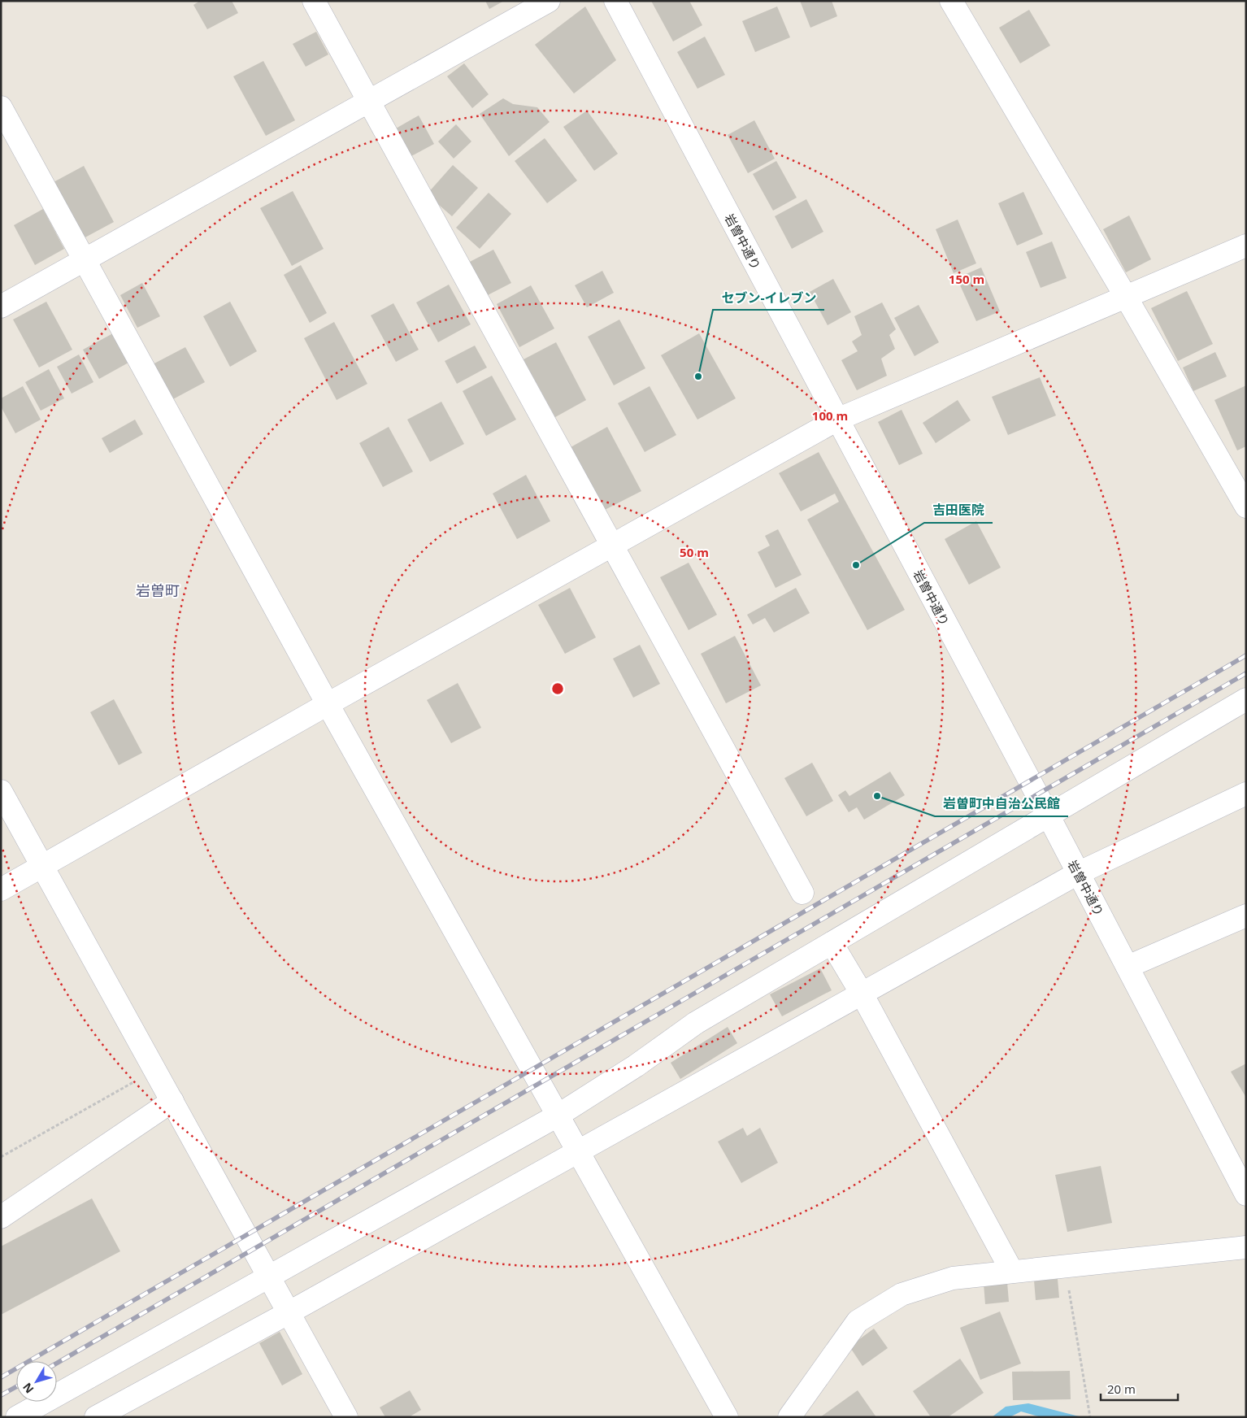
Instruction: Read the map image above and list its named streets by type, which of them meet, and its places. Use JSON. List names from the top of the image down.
{
  "streets": {
    "street": ["岩曽中通り"]
  },
  "districts": ["岩曽町"],
  "places": ["セブン-イレブン", "吉田医院", "岩曽町中自治公民館"],
  "scale_bar": "20 m",
  "north": "bottom left",
  "rings": ["150 m", "100 m", "50 m"]
}
